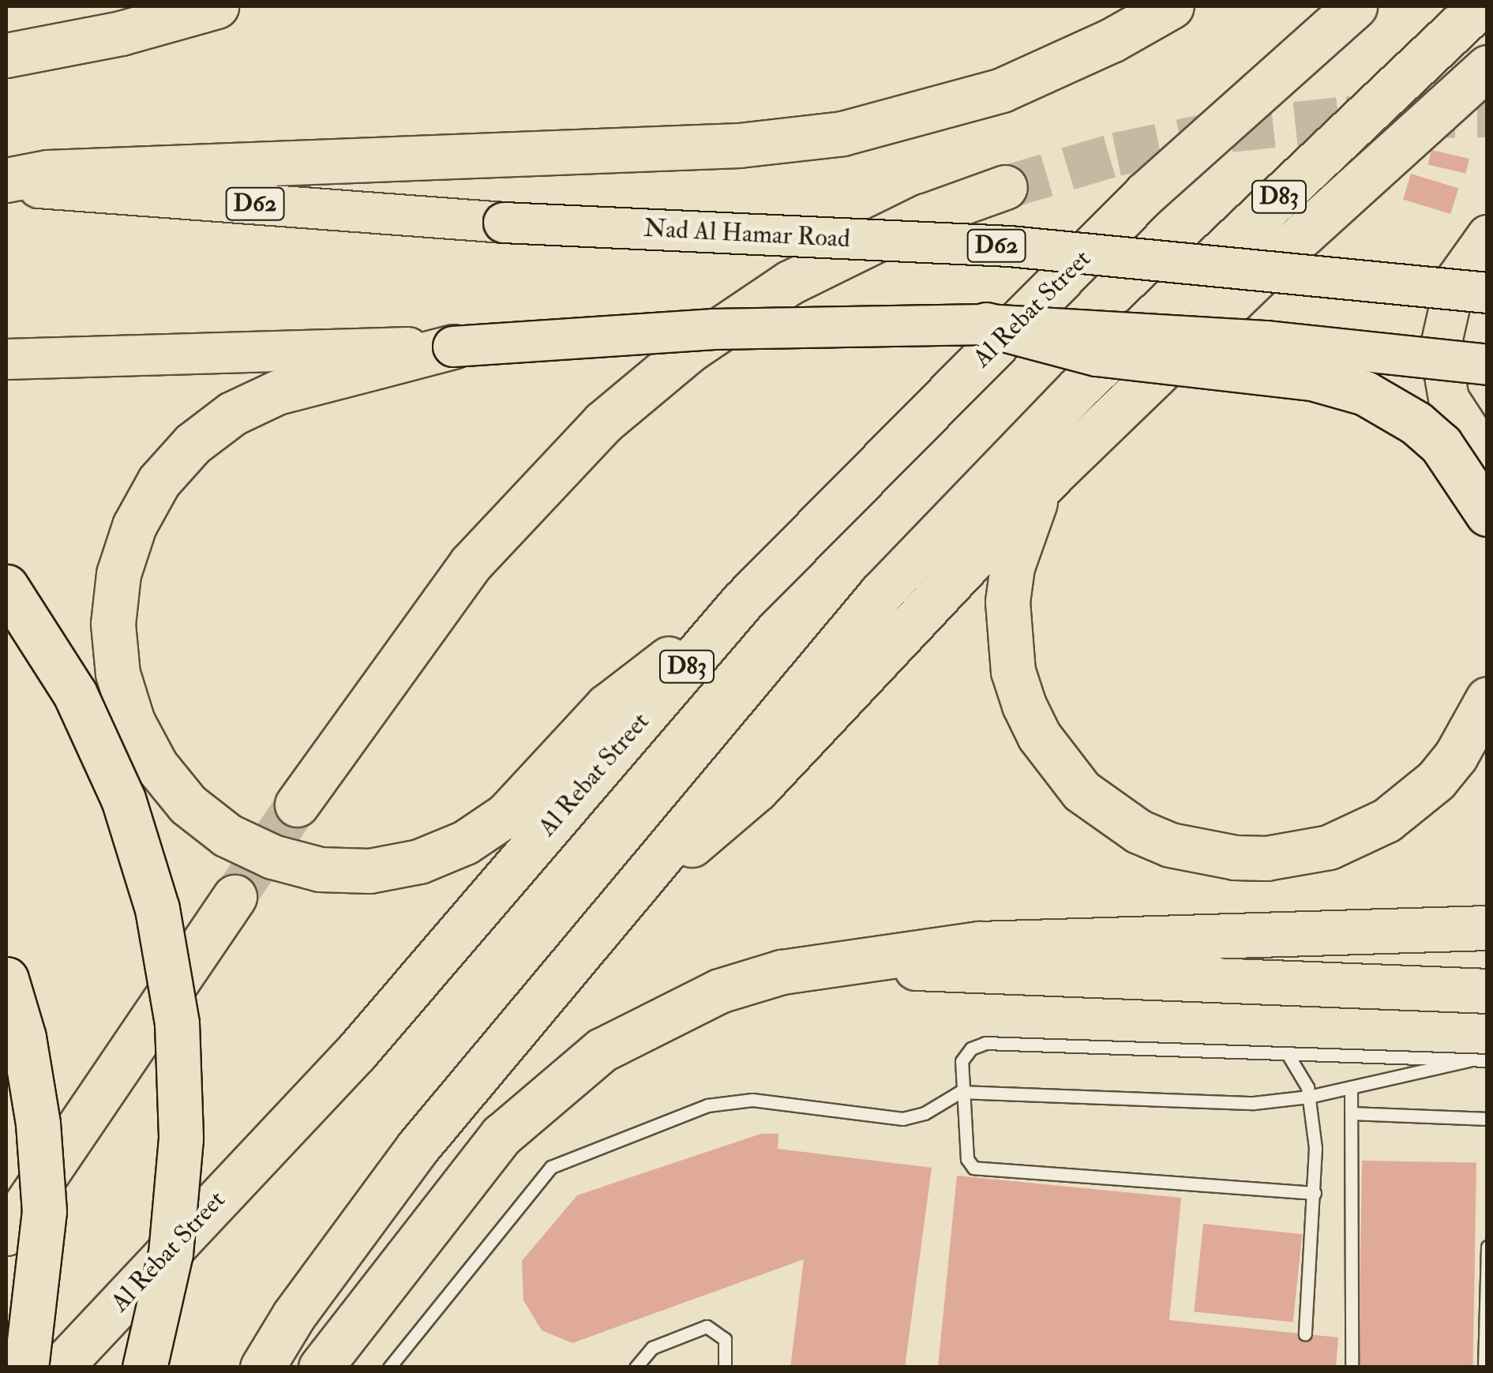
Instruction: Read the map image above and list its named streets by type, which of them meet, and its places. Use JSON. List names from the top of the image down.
{
  "streets": {
    "highway": ["D83", "Al Rebat Street"],
    "main road": ["D62", "Nad Al Hamar Road"]
  }
}
